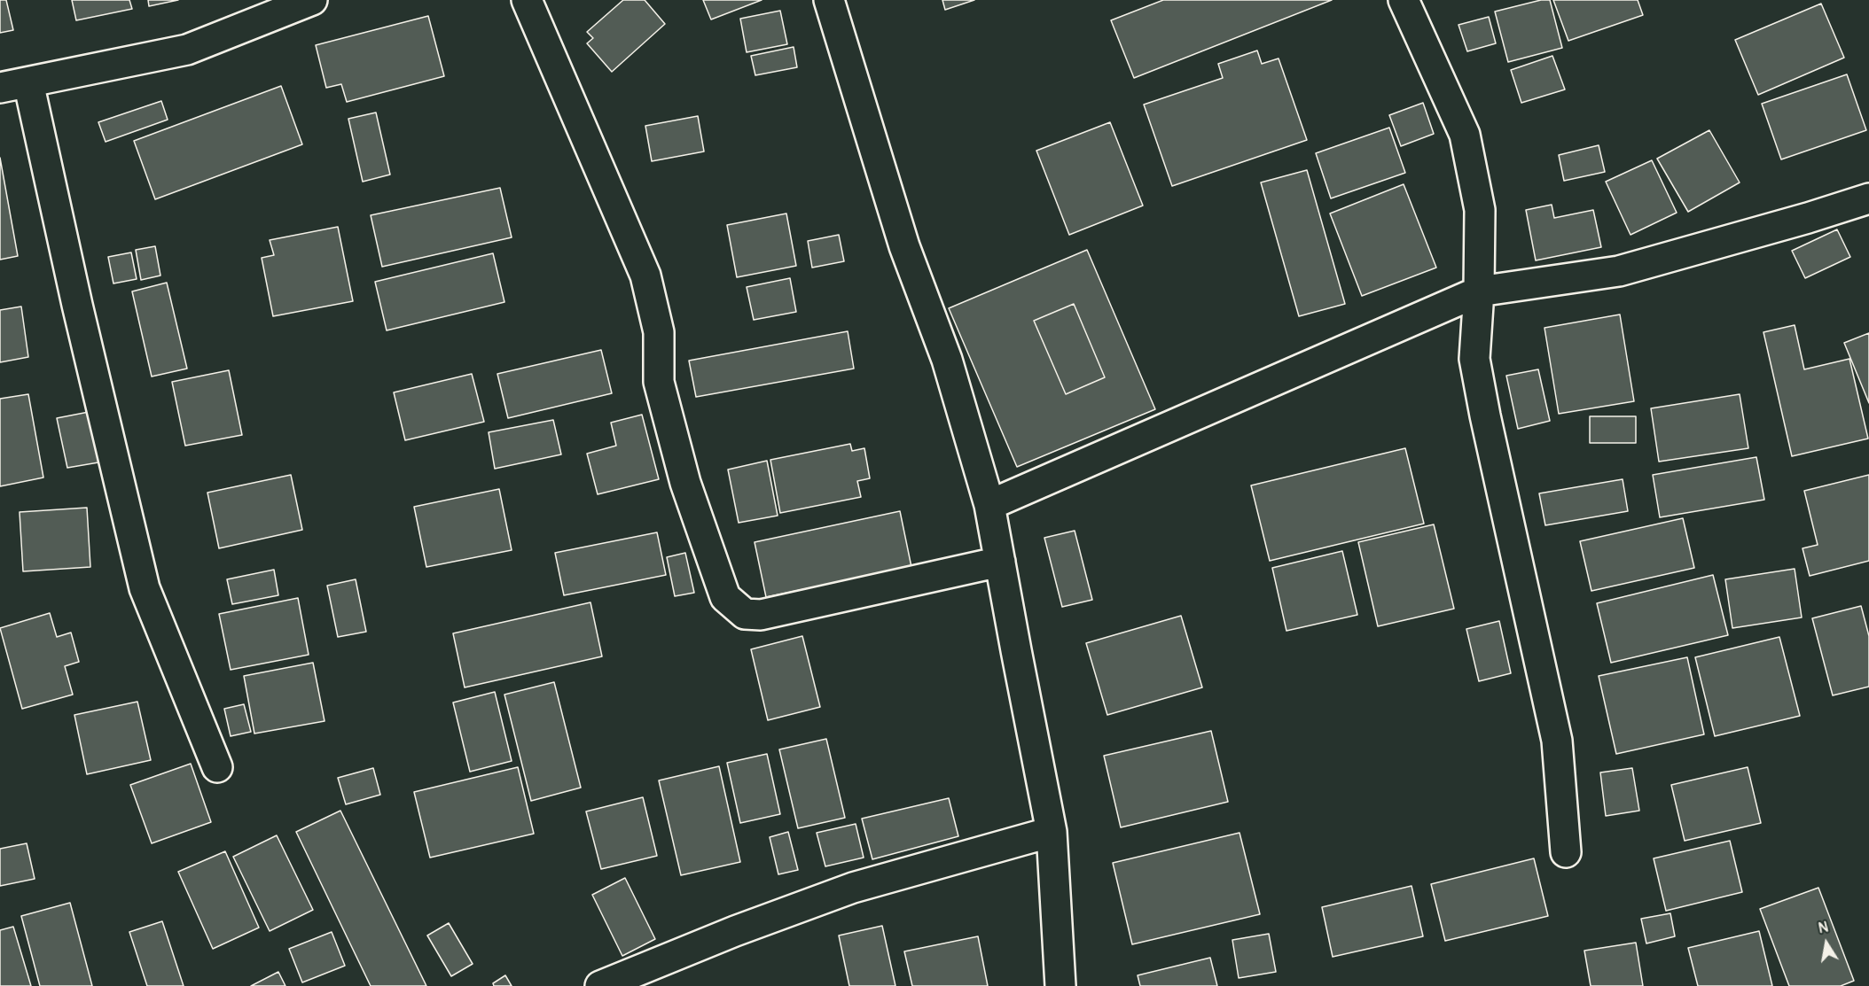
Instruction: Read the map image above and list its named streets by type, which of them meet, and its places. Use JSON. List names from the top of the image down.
{
  "north": "top"
}
